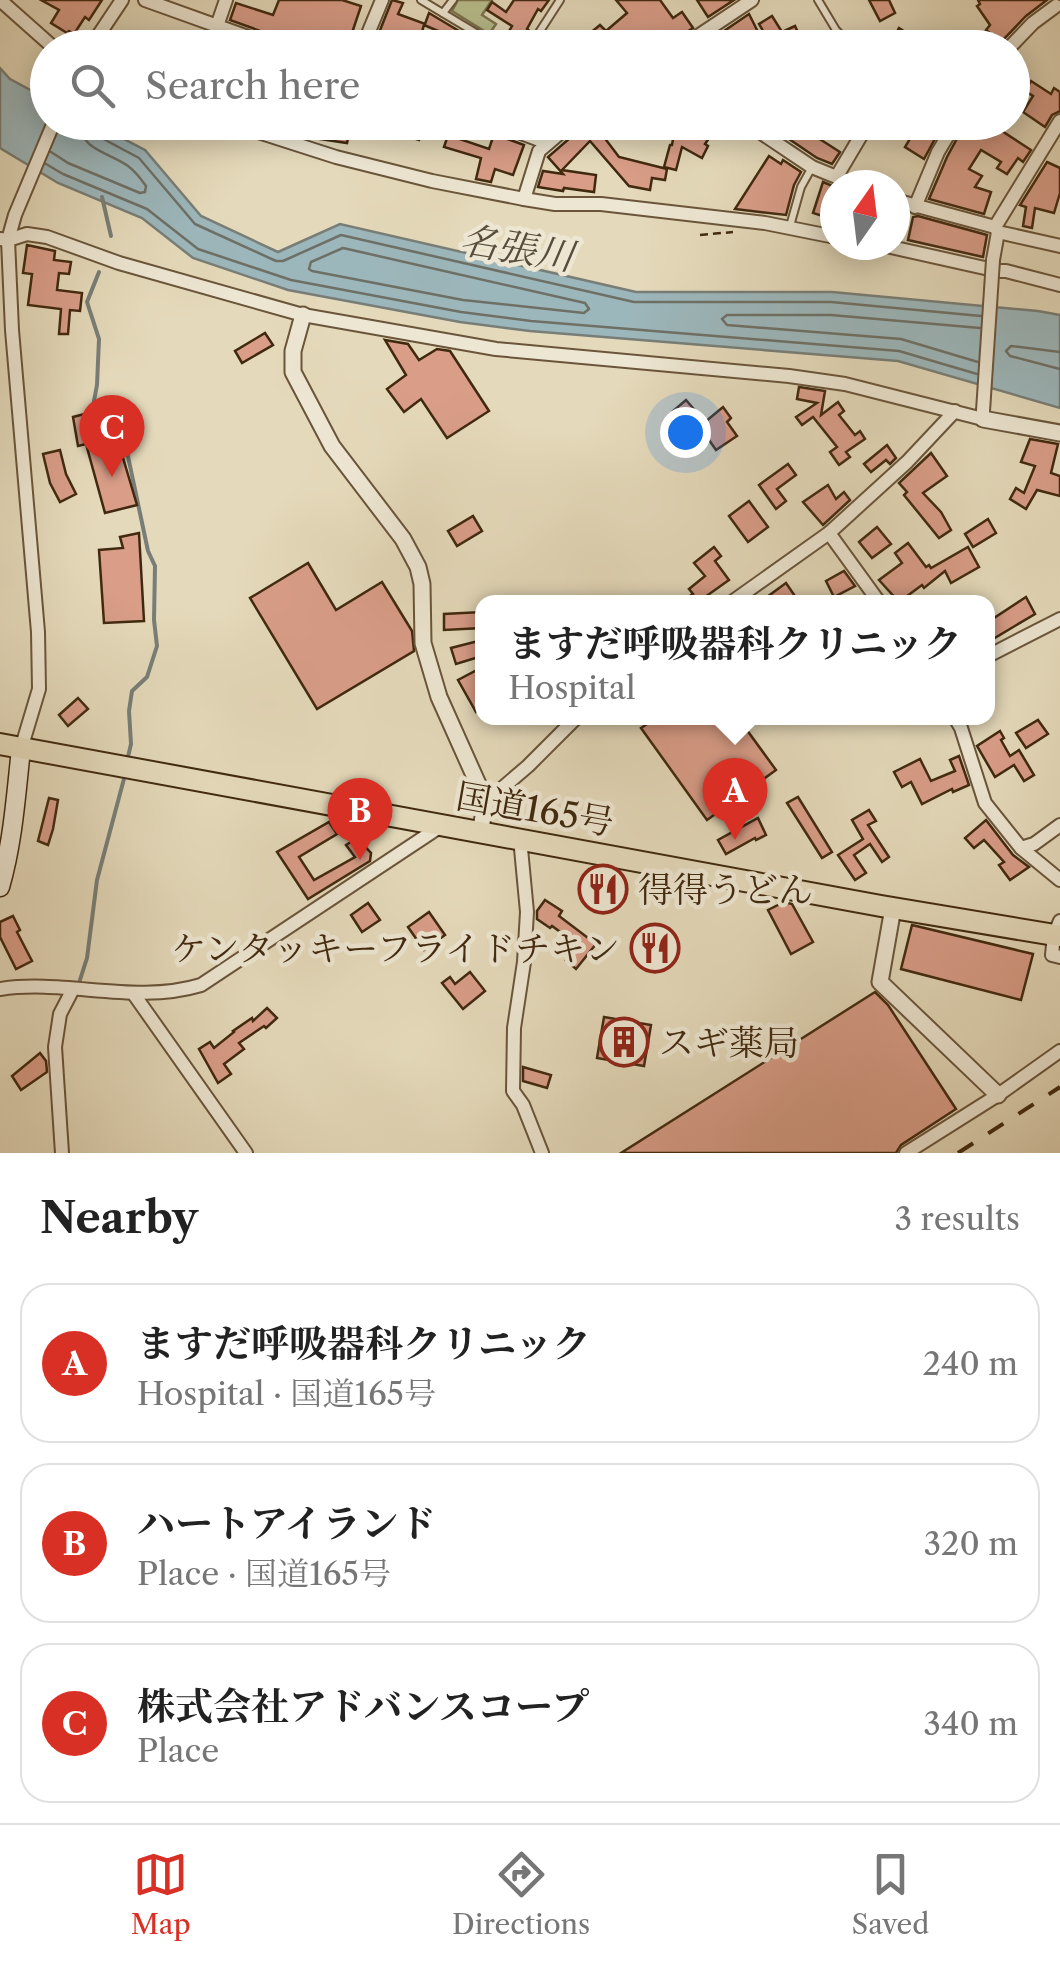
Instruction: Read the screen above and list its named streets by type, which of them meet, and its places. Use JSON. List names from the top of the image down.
{
  "streets": {
    "highway": ["国道165号"]
  },
  "water": ["名張川"],
  "places": {
    "restaurant": ["得得うどん", "ケンタッキーフライドチキン"],
    "building": ["スギ薬局"]
  },
  "north": "top",
  "page": {
    "search": "Search here",
    "pins": ["C", "A", "B"],
    "popup": ["ますだ呼吸器科クリニック", "Hospital"],
    "heading": ["Nearby", "3 results"],
    "list": [
      {
        "mark": "A",
        "name": "ますだ呼吸器科クリニック",
        "note": "Hospital · 国道165号",
        "value": "240 m"
      },
      {
        "mark": "B",
        "name": "ハートアイランド",
        "note": "Place · 国道165号",
        "value": "320 m"
      },
      {
        "mark": "C",
        "name": "株式会社アドバンスコープ",
        "note": "Place",
        "value": "340 m"
      }
    ],
    "nav": ["Map", "Directions", "Saved"]
  }
}
